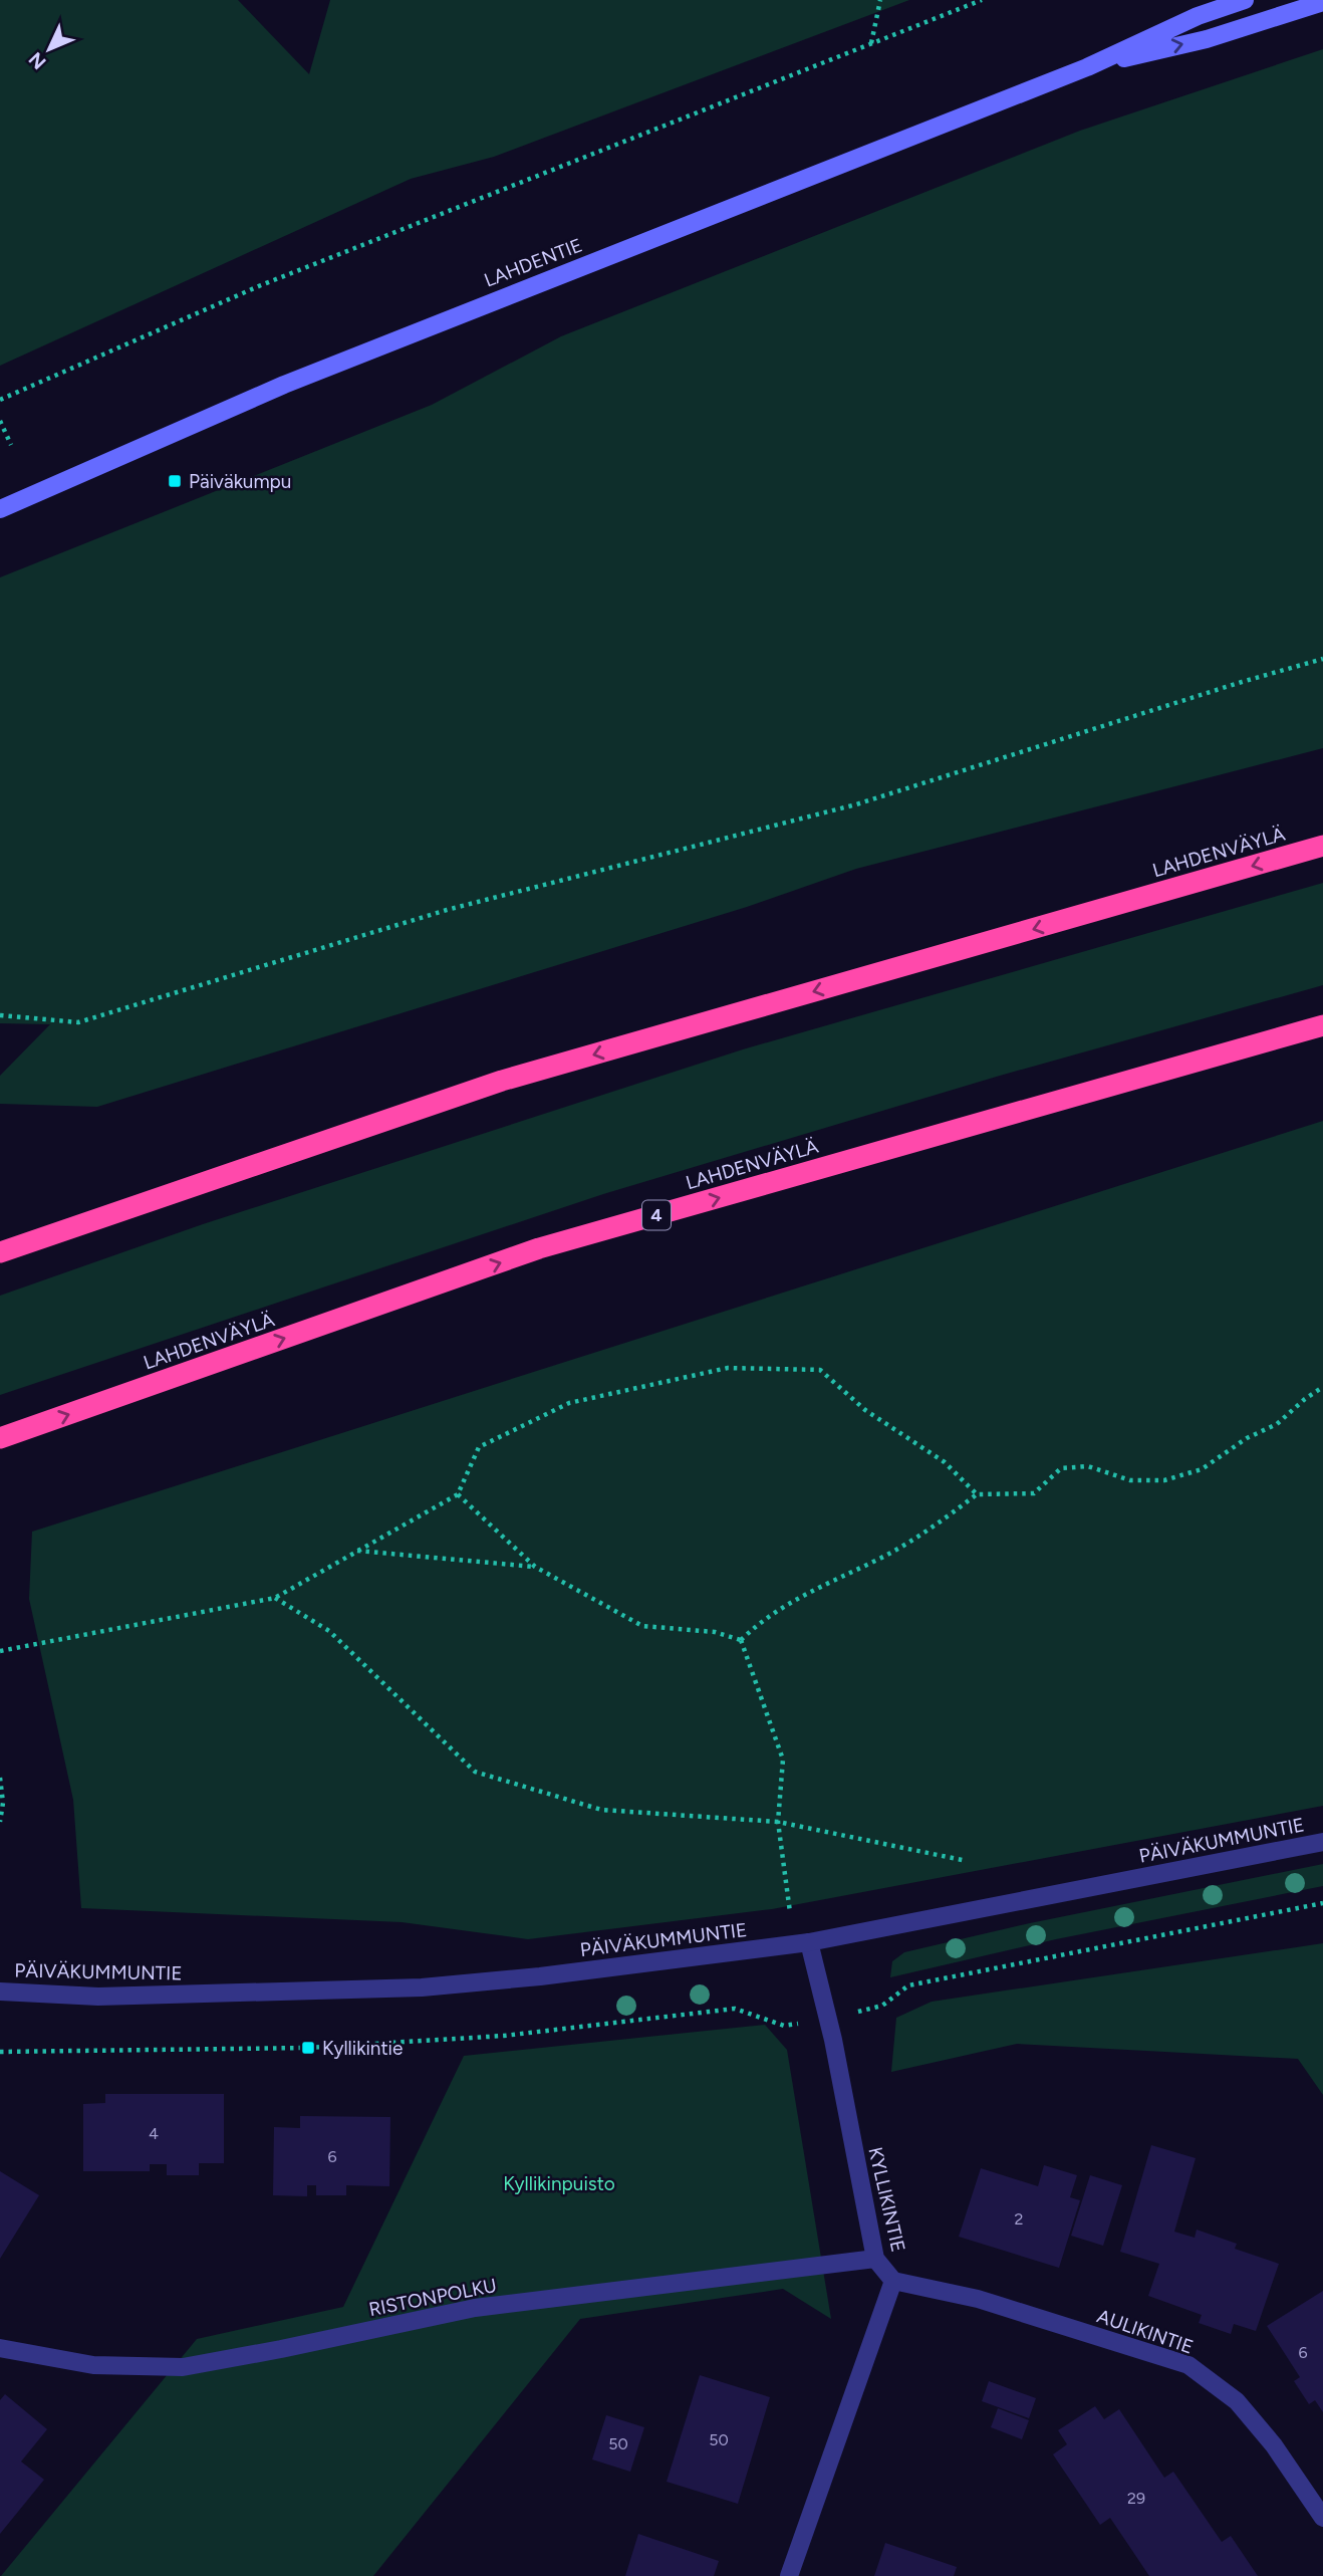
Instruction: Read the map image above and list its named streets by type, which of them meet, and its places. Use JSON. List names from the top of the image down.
{
  "streets": {
    "highway": ["LAHDENVÄYLÄ", "4"],
    "main road": ["LAHDENTIE"],
    "street": [
      "PÄIVÄKUMMUNTIE",
      "KYLLIKINTIE",
      "RISTONPOLKU",
      "AULIKINTIE"
    ]
  },
  "crossings": [
    ["PÄIVÄKUMMUNTIE", "KYLLIKINTIE"],
    ["KYLLIKINTIE", "RISTONPOLKU"],
    ["KYLLIKINTIE", "AULIKINTIE"]
  ],
  "parks": ["Kyllikinpuisto"],
  "places": {
    "transit": ["Päiväkumpu", "Kyllikintie"]
  },
  "house_numbers": [
    "4",
    "6",
    "2",
    "6",
    "50",
    "50",
    "29"
  ],
  "north": "bottom left"
}
